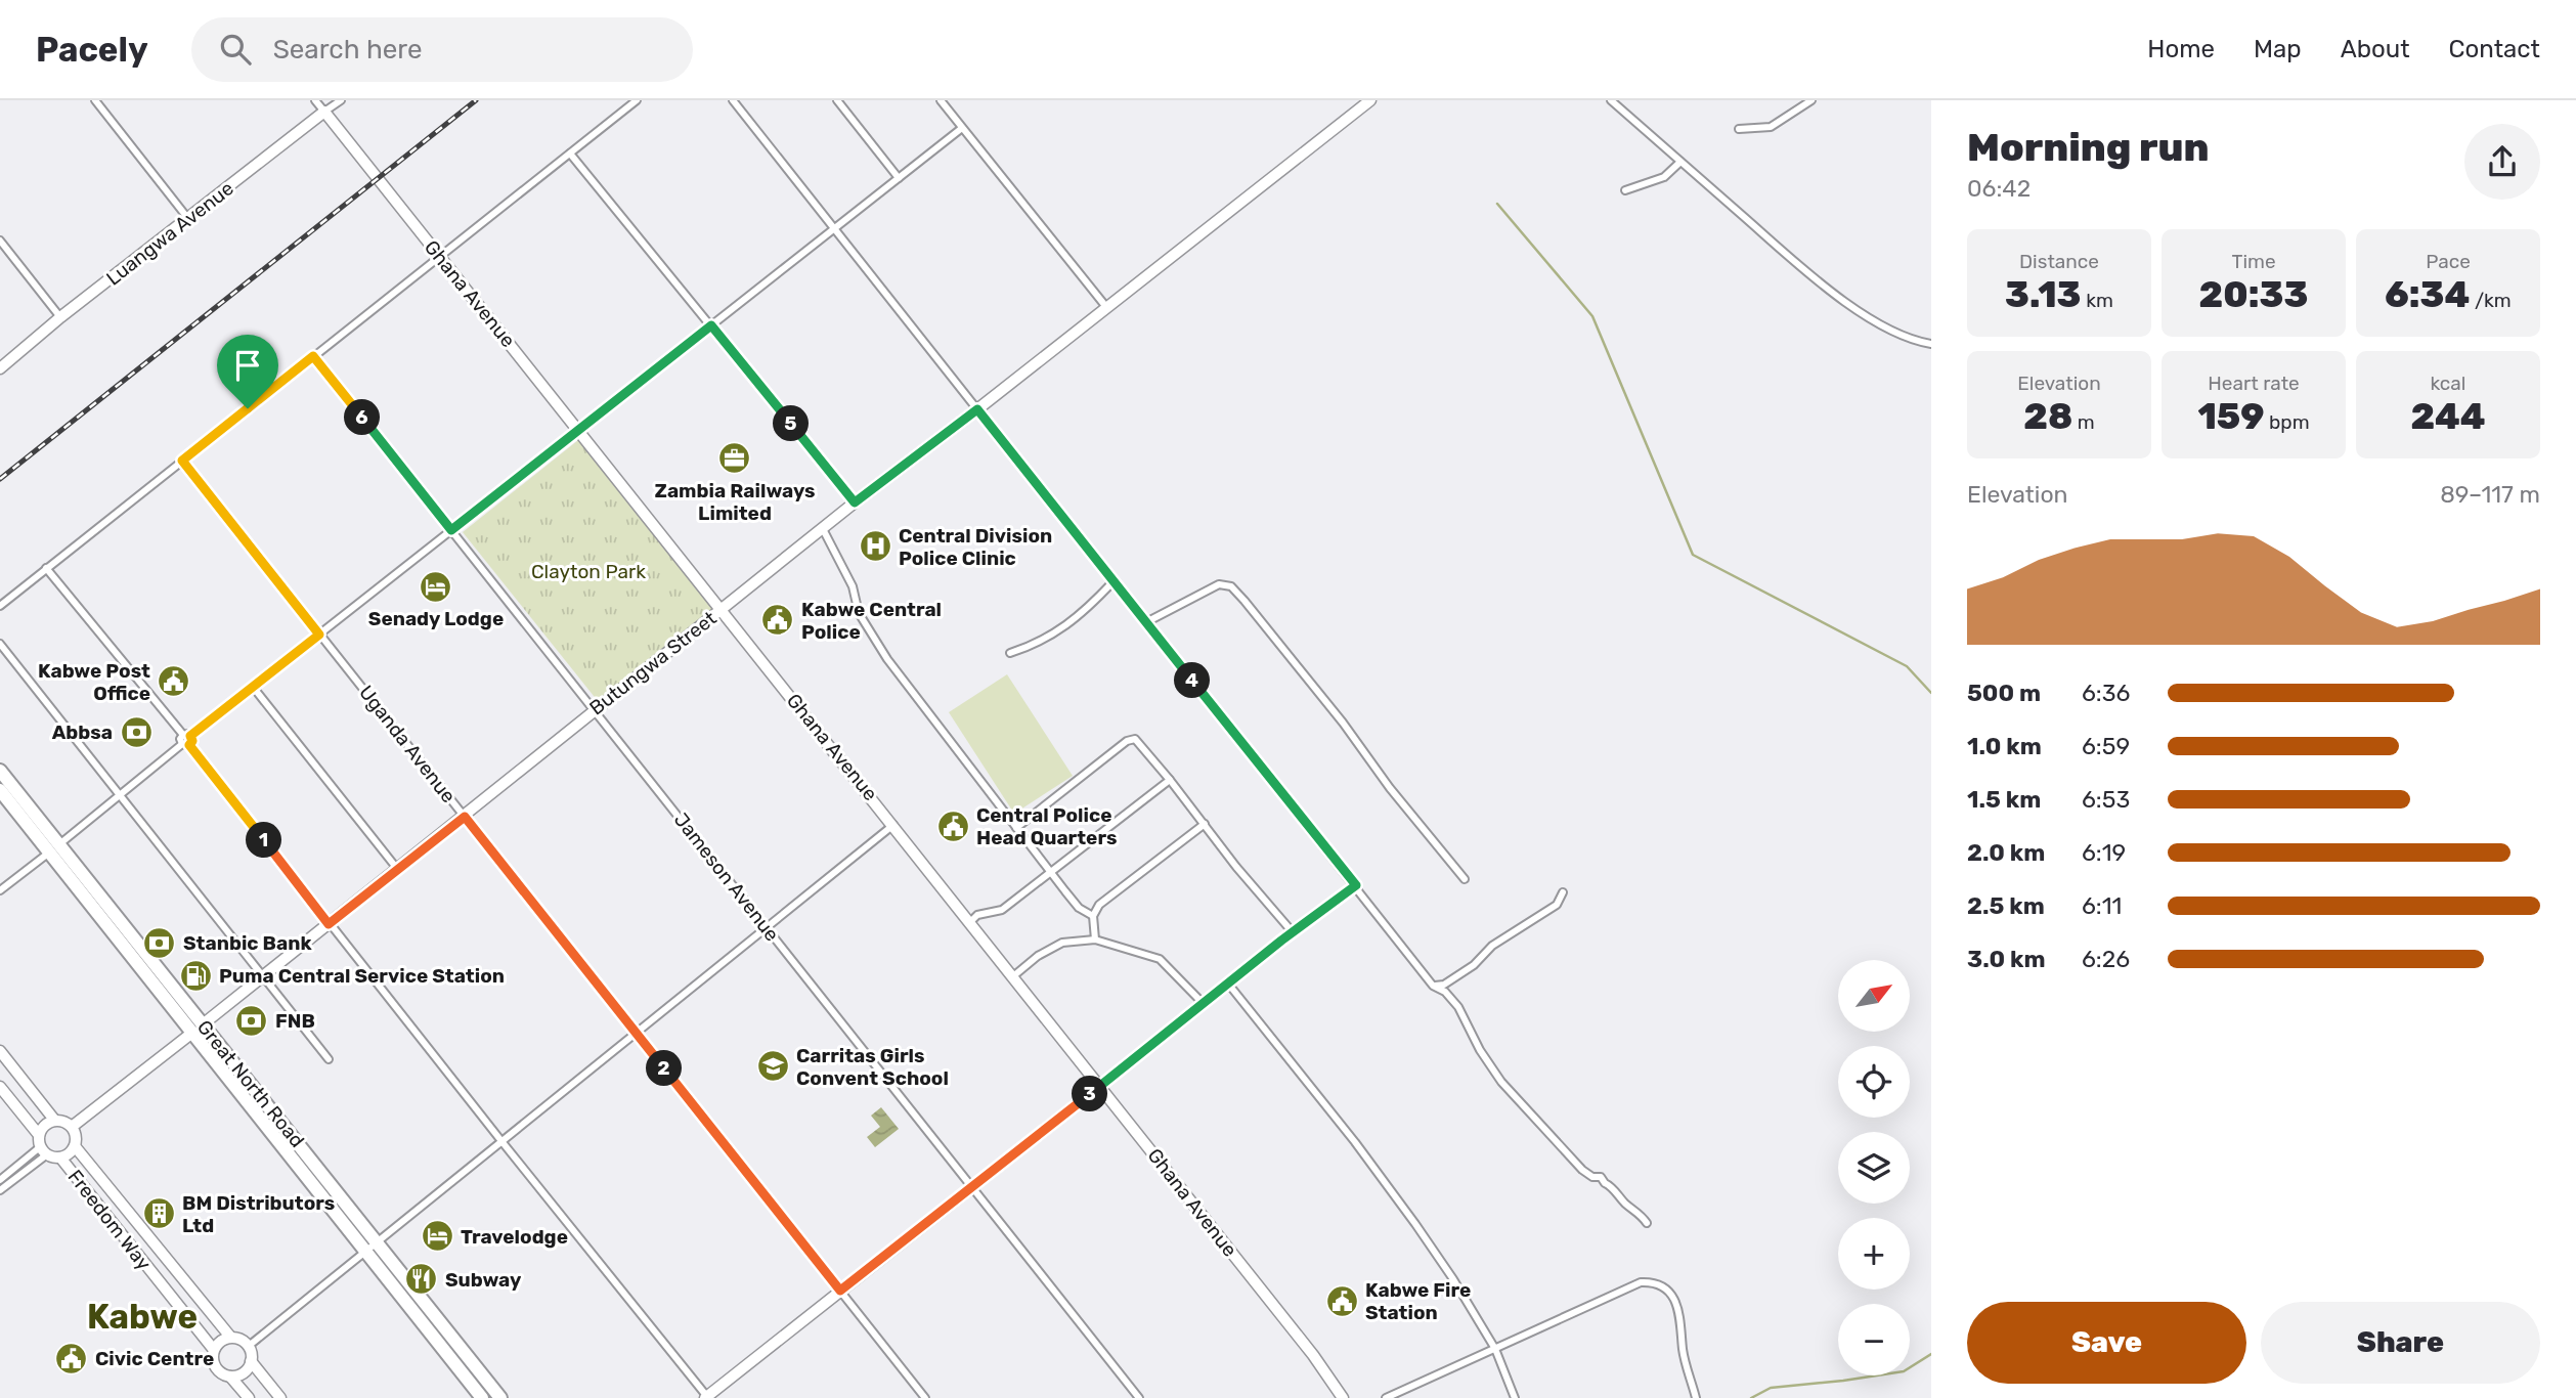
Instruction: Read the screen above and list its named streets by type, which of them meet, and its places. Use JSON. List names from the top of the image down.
{
  "streets": {
    "highway": ["Great North Road"],
    "main road": [
      "Luangwa Avenue",
      "Ghana Avenue",
      "Butungwa Street",
      "Freedom Way"
    ],
    "street": ["Uganda Avenue", "Jameson Avenue"]
  },
  "crossings": [
    ["Luangwa Avenue", "Ghana Avenue"],
    ["Ghana Avenue", "Butungwa Street"],
    ["Butungwa Street", "Uganda Avenue"],
    ["Butungwa Street", "Jameson Avenue"],
    ["Butungwa Street", "Great North Road"],
    ["Butungwa Street", "Freedom Way"]
  ],
  "districts": ["Kabwe"],
  "parks": ["Clayton Park"],
  "places": {
    "office": ["Zambia Railways Limited"],
    "hospital": ["Central Division Police Clinic"],
    "hotel": ["Senady Lodge", "Travelodge"],
    "public building": [
      "Kabwe Central Police",
      "Kabwe Post Office",
      "Central Police Head Quarters",
      "Kabwe Fire Station",
      "Civic Centre"
    ],
    "bank": ["Abbsa", "Stanbic Bank", "FNB"],
    "fuel station": ["Puma Central Service Station"],
    "school or university": ["Carritas Girls Convent School"],
    "building": ["BM Distributors Ltd"],
    "restaurant": ["Subway"]
  },
  "north": "top right",
  "page": {
    "header": "Pacely",
    "search": "Search here",
    "nav": [
      "Home",
      "Map",
      "About",
      "Contact"
    ],
    "heading": ["Morning run", "06:42"],
    "stats": [
      ["Distance", "3.13 km"],
      ["Time", "20:33"],
      ["Pace", "6:34 /km"],
      ["Elevation", "28 m"],
      ["Heart rate", "159 bpm"],
      ["kcal", "244"]
    ],
    "pins": [
      "6",
      "5",
      "4",
      "1",
      "2",
      "3"
    ],
    "chart": ["Elevation", "89–117 m"],
    "list": [
      {
        "name": "500 m",
        "note": "6:36"
      },
      {
        "name": "1.0 km",
        "note": "6:59"
      },
      {
        "name": "1.5 km",
        "note": "6:53"
      },
      {
        "name": "2.0 km",
        "note": "6:19"
      },
      {
        "name": "2.5 km",
        "note": "6:11"
      },
      {
        "name": "3.0 km",
        "note": "6:26"
      }
    ],
    "map_buttons": ["+", "−"],
    "buttons": ["Save", "Share"]
  }
}
